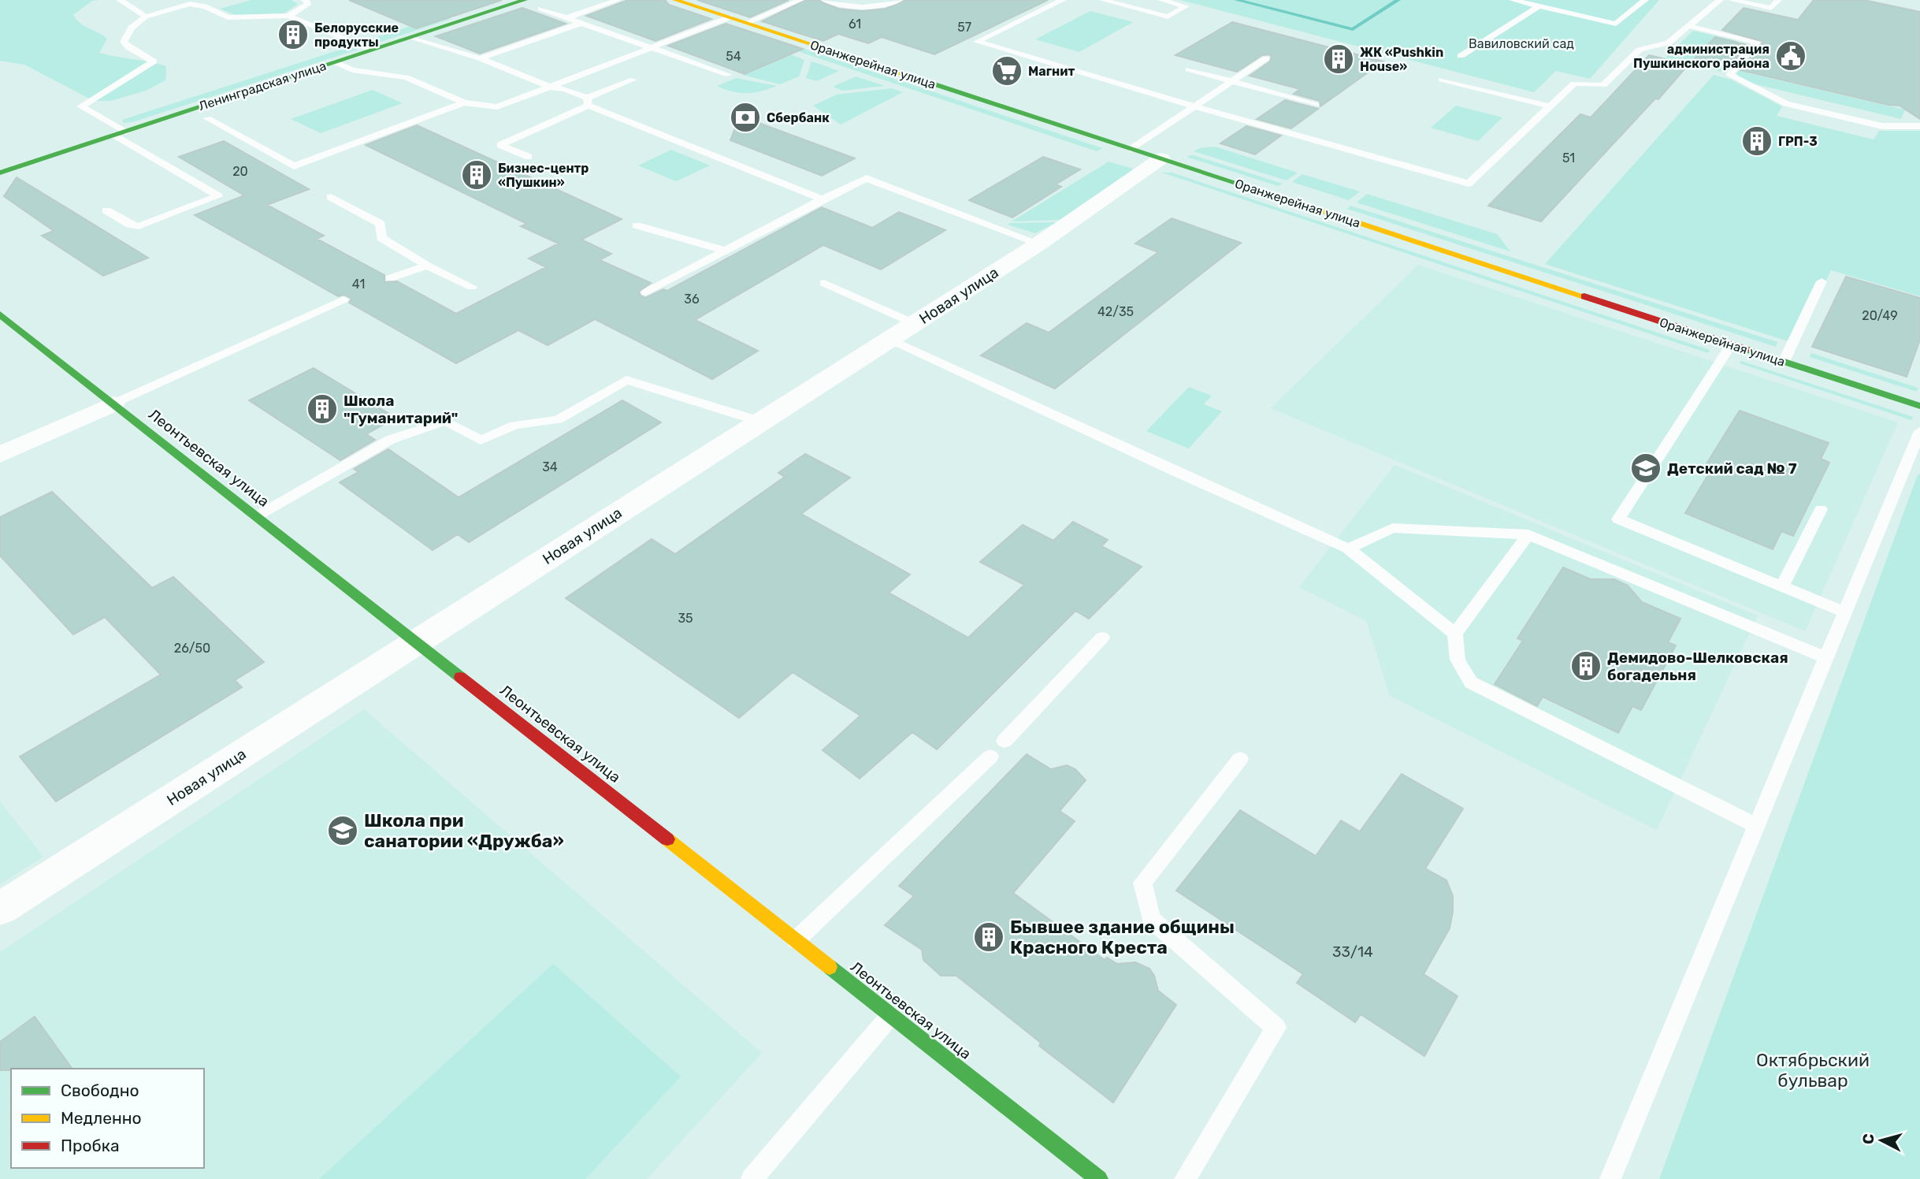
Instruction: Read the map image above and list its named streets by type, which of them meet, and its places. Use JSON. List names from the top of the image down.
{
  "streets": {
    "street": [
      "Оранжерейная улица",
      "Ленинградская улица",
      "Новая улица",
      "Леонтьевская улица"
    ]
  },
  "crossings": [
    ["Оранжерейная улица", "Новая улица"],
    ["Новая улица", "Леонтьевская улица"]
  ],
  "parks": ["Вавиловский сад", "Октябрьский бульвар"],
  "places": {
    "building": [
      "Белорусские продукты",
      "ЖК «Pushkin House»",
      "ГРП-3",
      "Бизнес-центр «Пушкин»",
      "Школа \"Гуманитарий\"",
      "Демидово-Шелковская богадельня",
      "Бывшее здание общины Красного Креста"
    ],
    "public building": ["администрация Пушкинского района"],
    "supermarket": ["Магнит"],
    "bank": ["Сбербанк"],
    "school or university": ["Детский сад № 7", "Школа при санатории «Дружба»"]
  },
  "house_numbers": [
    "61",
    "57",
    "54",
    "51",
    "20",
    "41",
    "36",
    "42/35",
    "20/49",
    "34",
    "35",
    "26/50",
    "33/14"
  ],
  "legend": ["Свободно", "Медленно", "Пробка"],
  "north": "left"
}
